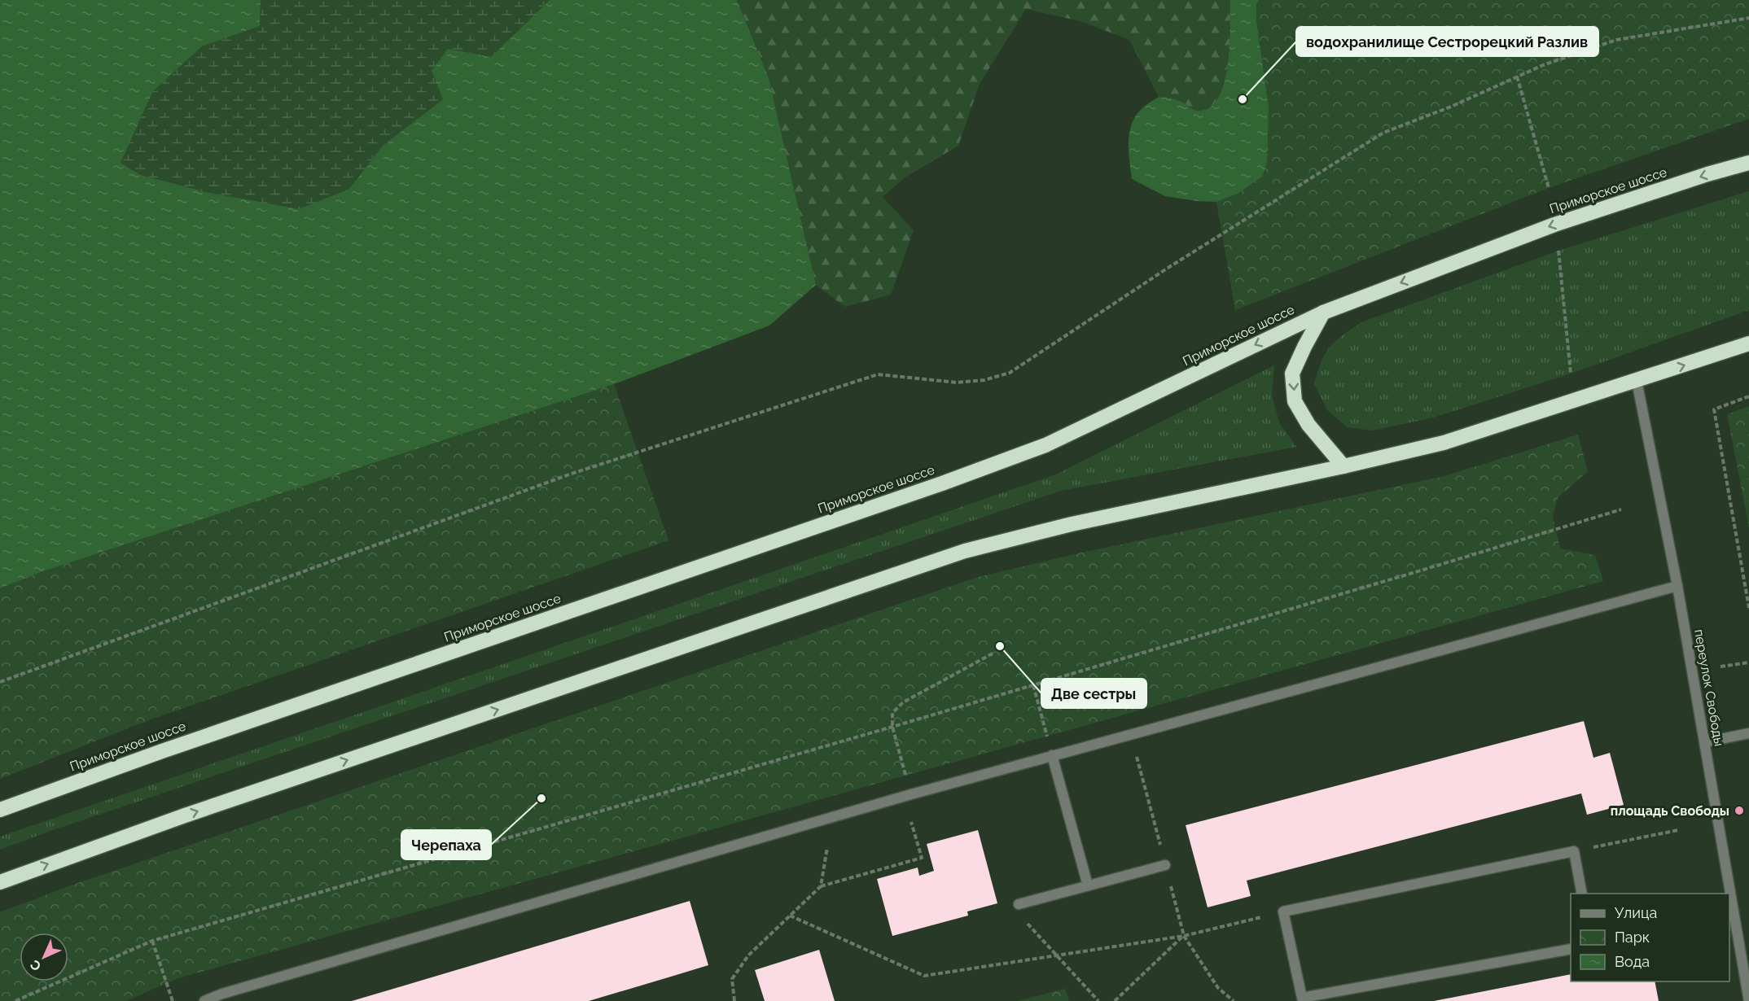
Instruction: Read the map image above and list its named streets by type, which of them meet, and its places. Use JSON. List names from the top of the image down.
{
  "streets": {
    "highway": ["Приморское шоссе"],
    "street": ["переулок Свободы"]
  },
  "places": [
    "водохранилище Сестрорецкий Разлив",
    "Две сестры",
    "Черепаха",
    "площадь Свободы"
  ],
  "legend": ["Улица", "Парк", "Вода"],
  "north": "bottom left"
}
